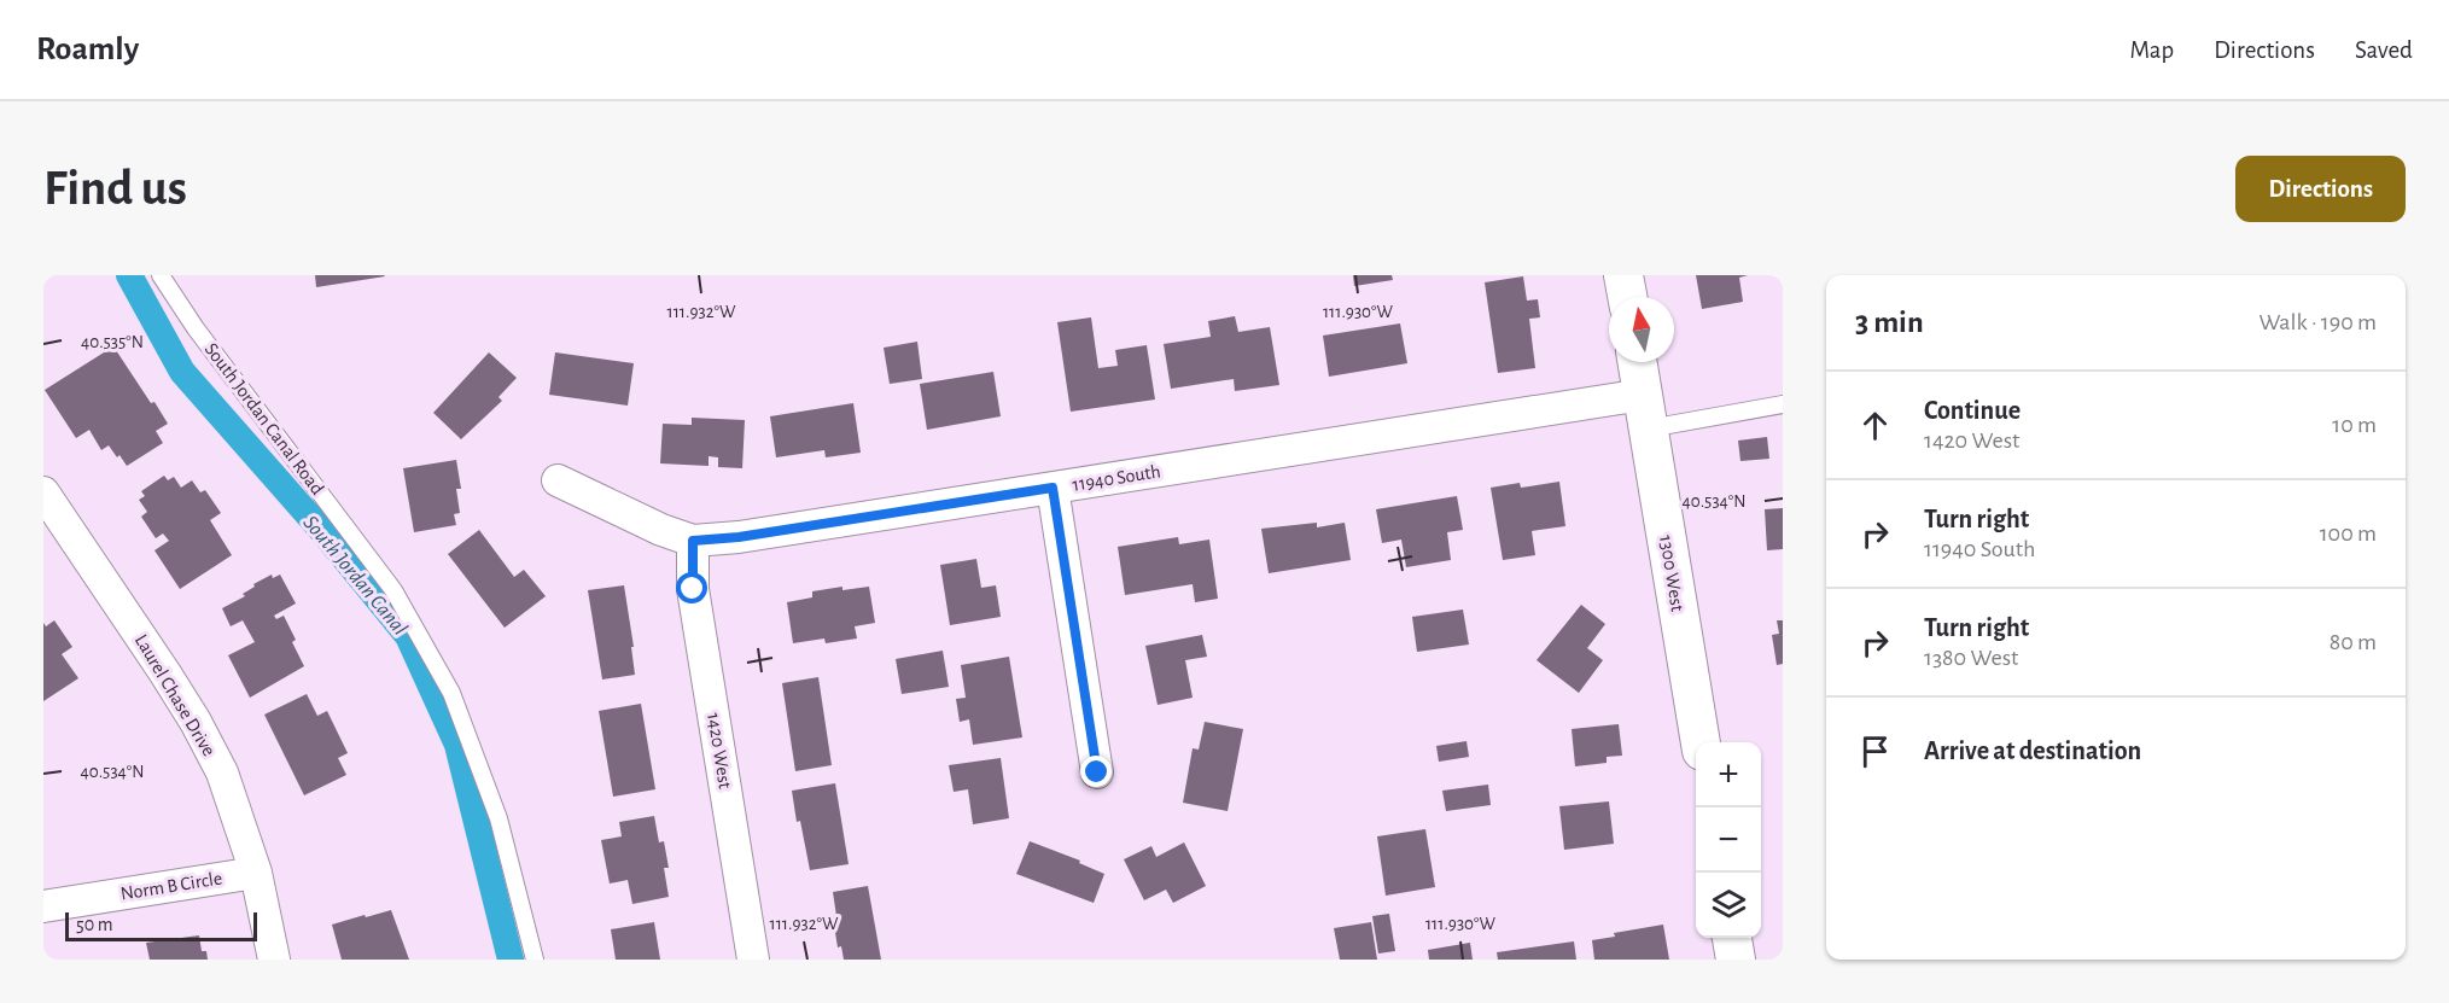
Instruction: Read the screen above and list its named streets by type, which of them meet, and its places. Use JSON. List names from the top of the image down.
{
  "streets": {
    "street": [
      "11940 South",
      "1300 West",
      "Laurel Chase Drive",
      "1420 West",
      "Norm B Circle"
    ],
    "lane": ["South Jordan Canal Road"]
  },
  "crossings": [
    ["11940 South", "1300 West"],
    ["11940 South", "1420 West"],
    ["Laurel Chase Drive", "Norm B Circle"]
  ],
  "water": ["South Jordan Canal"],
  "scale_bar": "50 m",
  "north": "top",
  "page": {
    "header": "Roamly",
    "nav": ["Map", "Directions", "Saved"],
    "buttons": "Directions",
    "title": "Find us",
    "heading": ["3 min", "Walk · 190 m"],
    "list": [
      ["Continue", "1420 West", "10 m"],
      ["Turn right", "11940 South", "100 m"],
      ["Turn right", "1380 West", "80 m"],
      "Arrive at destination"
    ],
    "map_buttons": ["+", "−"],
    "scale": "50 m"
  },
  "coordinates": [
    "111.932°W",
    "111.930°W",
    "40.535°N",
    "40.534°N"
  ]
}
